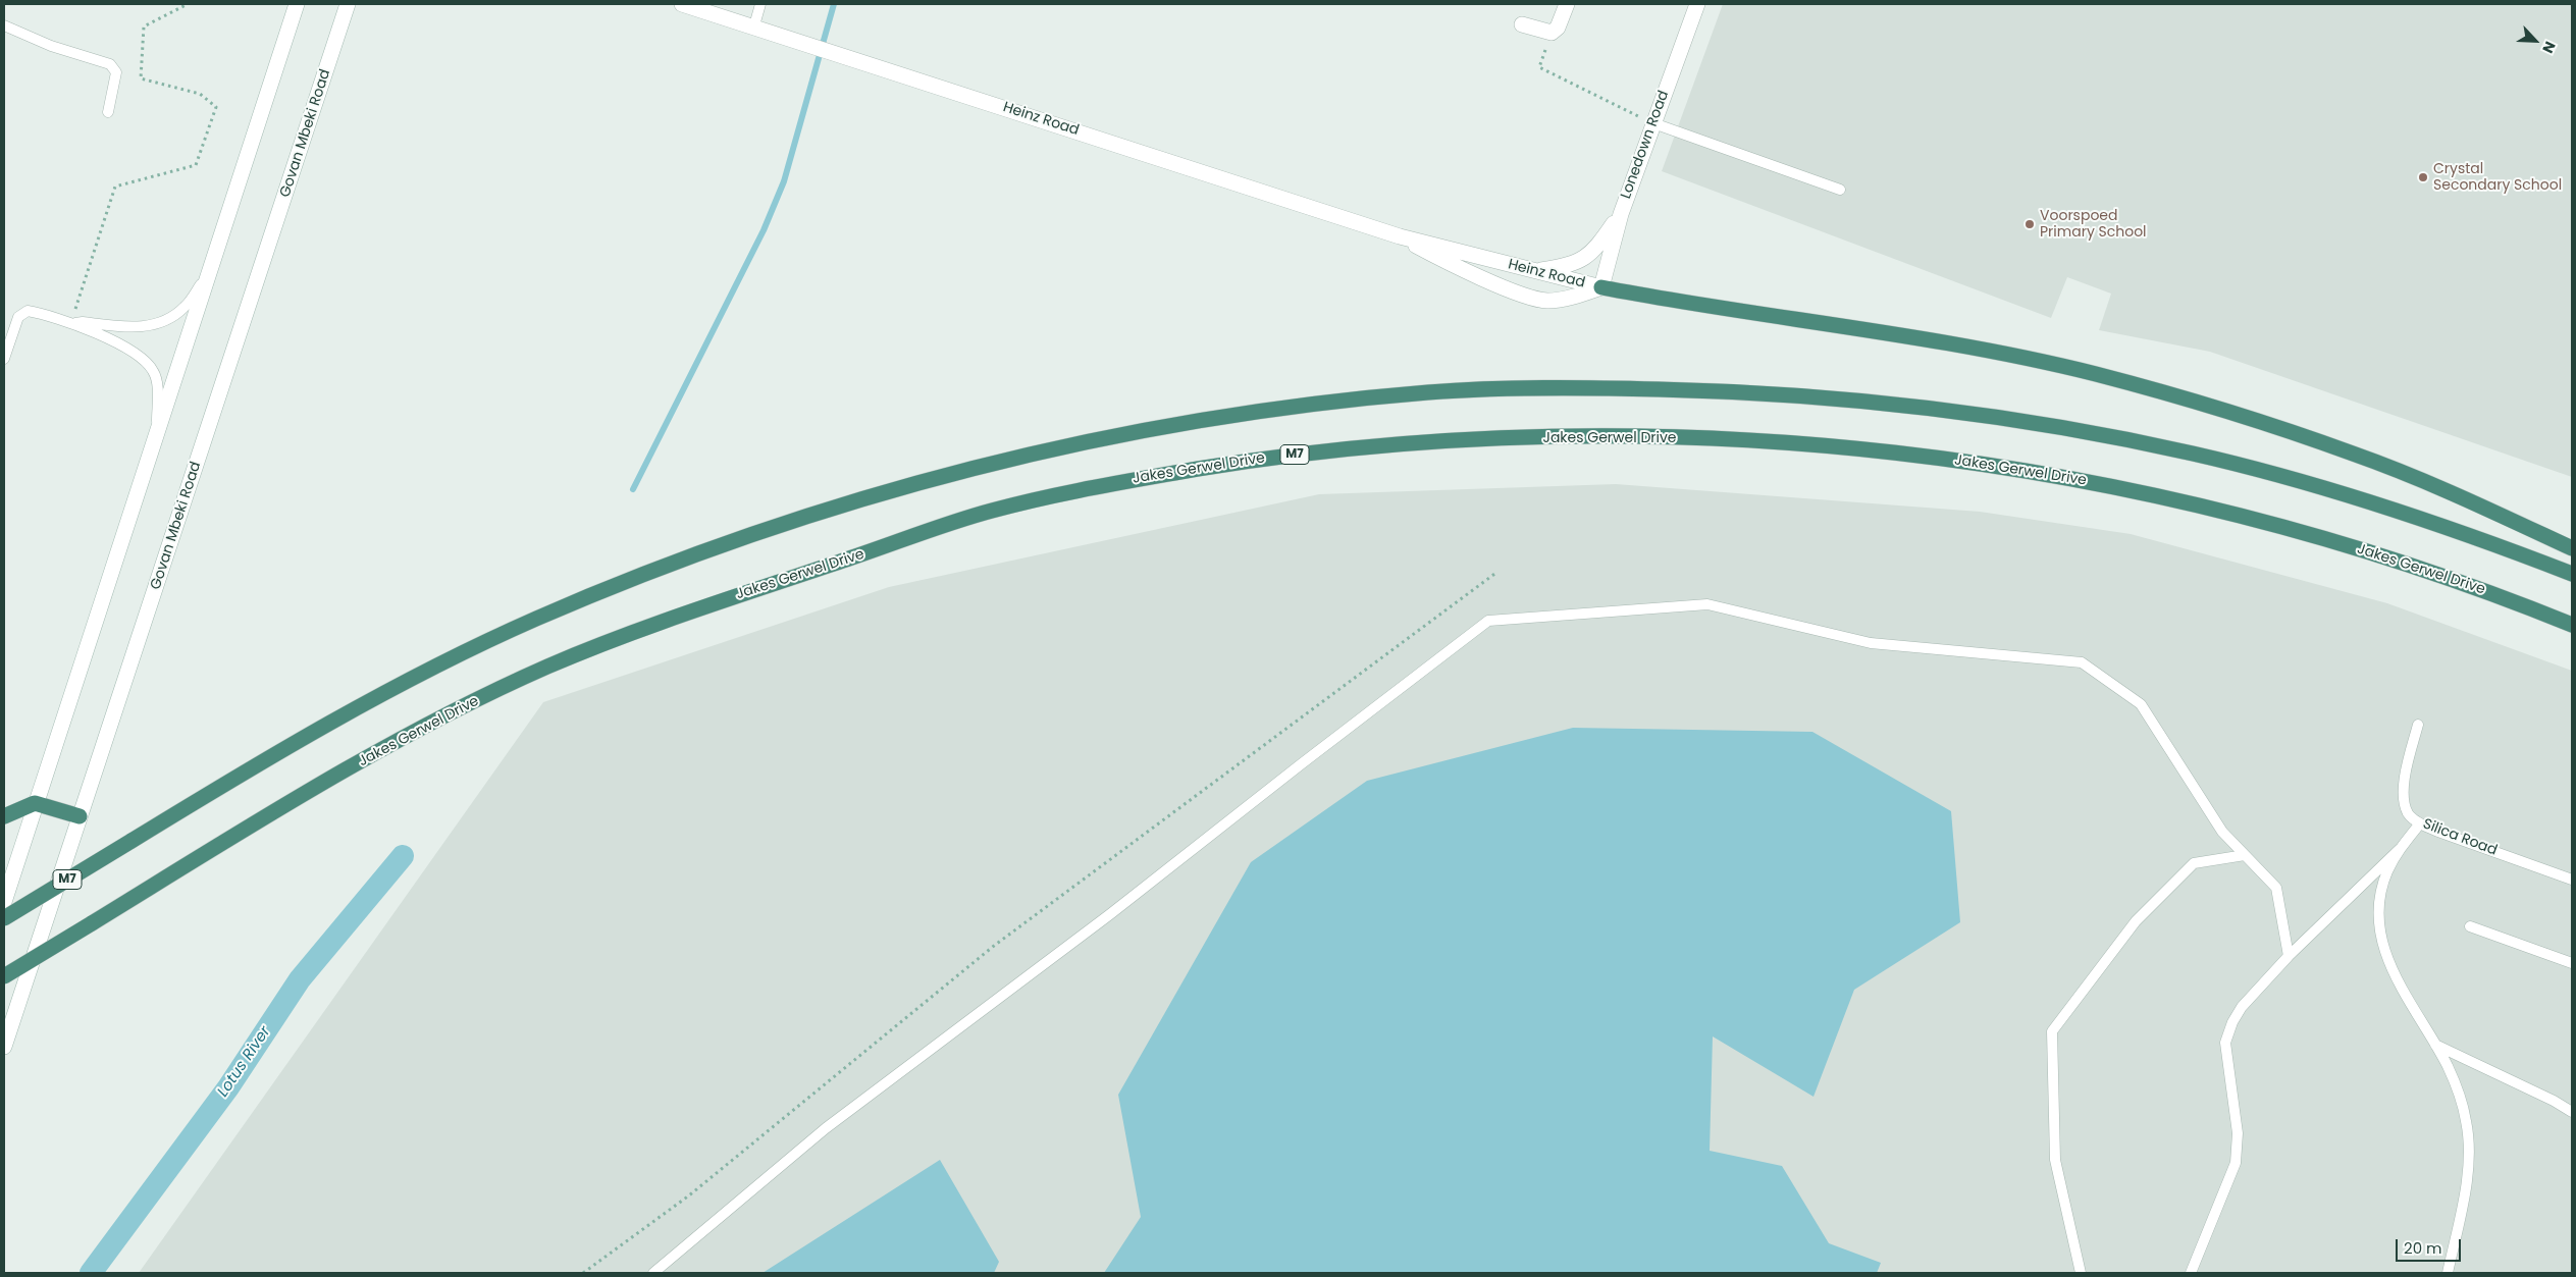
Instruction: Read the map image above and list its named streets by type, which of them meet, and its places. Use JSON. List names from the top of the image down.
{
  "streets": {
    "highway": ["Jakes Gerwel Drive", "M7"],
    "main road": ["Heinz Road", "Govan Mbeki Road", "Lonedown Road"],
    "lane": ["Silica Road"]
  },
  "crossings": [
    ["Heinz Road", "Lonedown Road"]
  ],
  "water": ["Lotus River"],
  "places": ["Crystal Secondary School", "Voorspoed Primary School"],
  "scale_bar": "20 m",
  "north": "bottom right"
}
